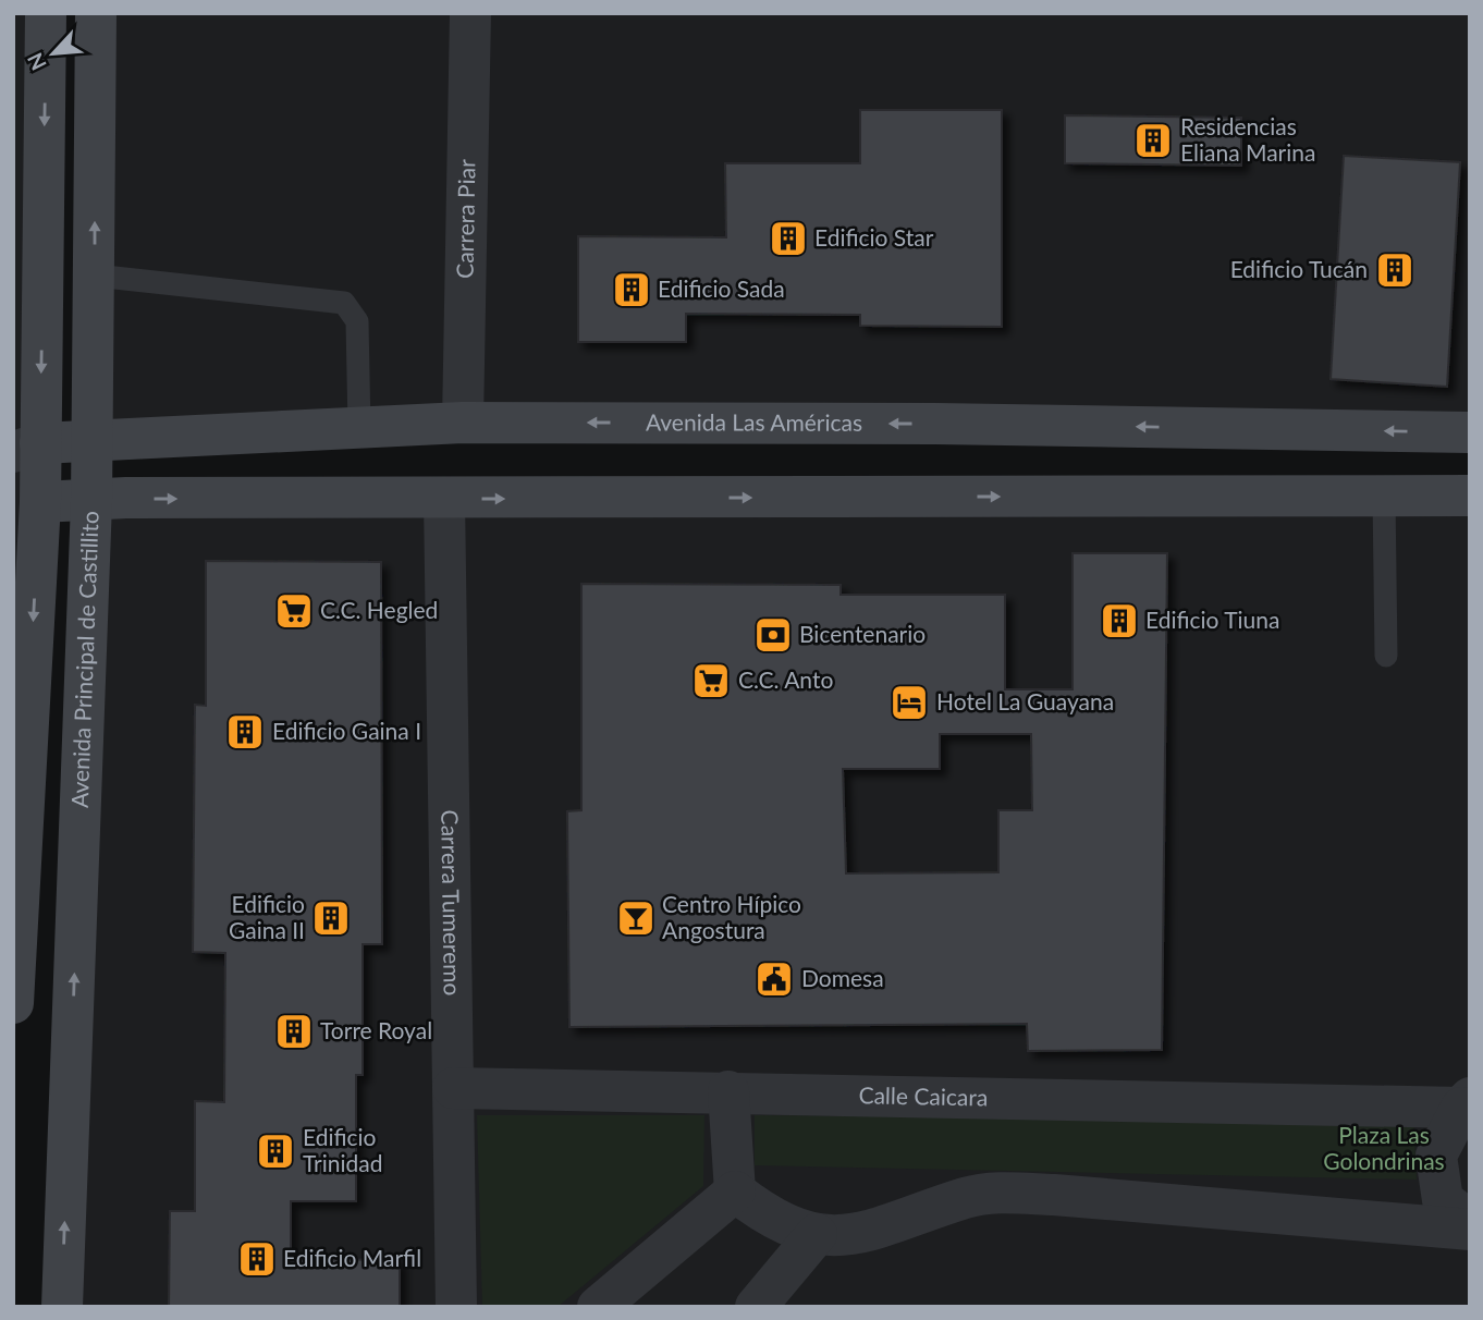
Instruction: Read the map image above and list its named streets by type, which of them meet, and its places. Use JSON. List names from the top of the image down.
{
  "streets": {
    "main road": ["Avenida Las Américas", "Avenida Principal de Castillito"],
    "street": ["Carrera Piar", "Carrera Tumeremo", "Calle Caicara"]
  },
  "crossings": [
    ["Carrera Piar", "Avenida Las Américas"],
    ["Avenida Las Américas", "Avenida Principal de Castillito"],
    ["Carrera Tumeremo", "Calle Caicara"]
  ],
  "parks": ["Plaza Las Golondrinas"],
  "places": {
    "building": [
      "Residencias Eliana Marina",
      "Edificio Star",
      "Edificio Tucán",
      "Edificio Sada",
      "Edificio Tiuna",
      "Edificio Gaina I",
      "Edificio Gaina II",
      "Torre Royal",
      "Edificio Trinidad",
      "Edificio Marfil"
    ],
    "supermarket": ["C.C. Hegled", "C.C. Anto"],
    "bank": ["Bicentenario"],
    "hotel": ["Hotel La Guayana"],
    "bar": ["Centro Hípico Angostura"],
    "public building": ["Domesa"]
  },
  "north": "bottom left"
}
